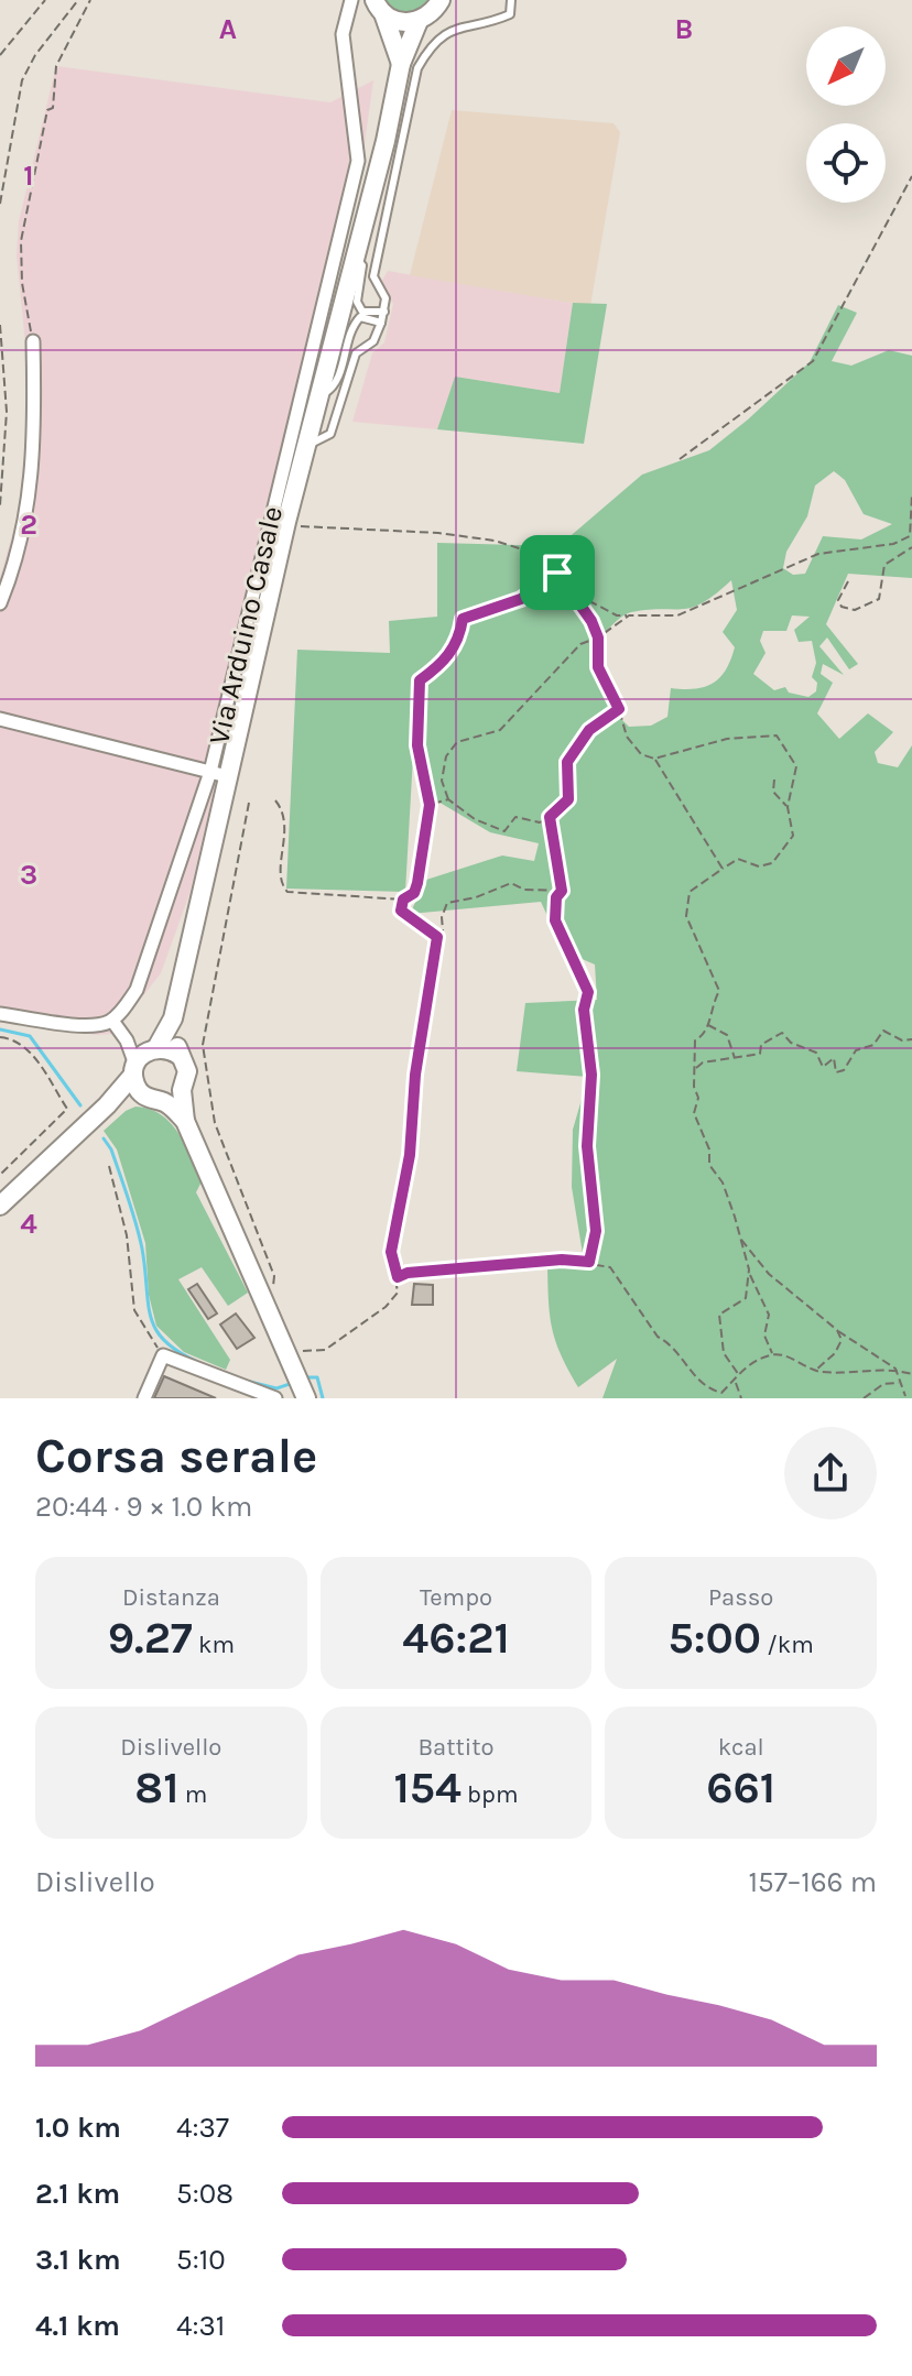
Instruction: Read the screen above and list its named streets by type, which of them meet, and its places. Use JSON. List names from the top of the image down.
{
  "streets": {
    "main road": ["Via Arduino Casale"]
  },
  "north": "bottom left",
  "page": {
    "heading": ["Corsa serale", "20:44 · 9 × 1.0 km"],
    "stats": [
      ["Distanza", "9.27 km"],
      ["Tempo", "46:21"],
      ["Passo", "5:00 /km"],
      ["Dislivello", "81 m"],
      ["Battito", "154 bpm"],
      ["kcal", "661"]
    ],
    "chart": ["Dislivello", "157–166 m"],
    "list": [
      {
        "name": "1.0 km",
        "note": "4:37"
      },
      {
        "name": "2.1 km",
        "note": "5:08"
      },
      {
        "name": "3.1 km",
        "note": "5:10"
      },
      {
        "name": "4.1 km",
        "note": "4:31"
      }
    ]
  },
  "grid": {
    "columns": ["A", "B"],
    "rows": [
      "1",
      "2",
      "3",
      "4"
    ]
  }
}
